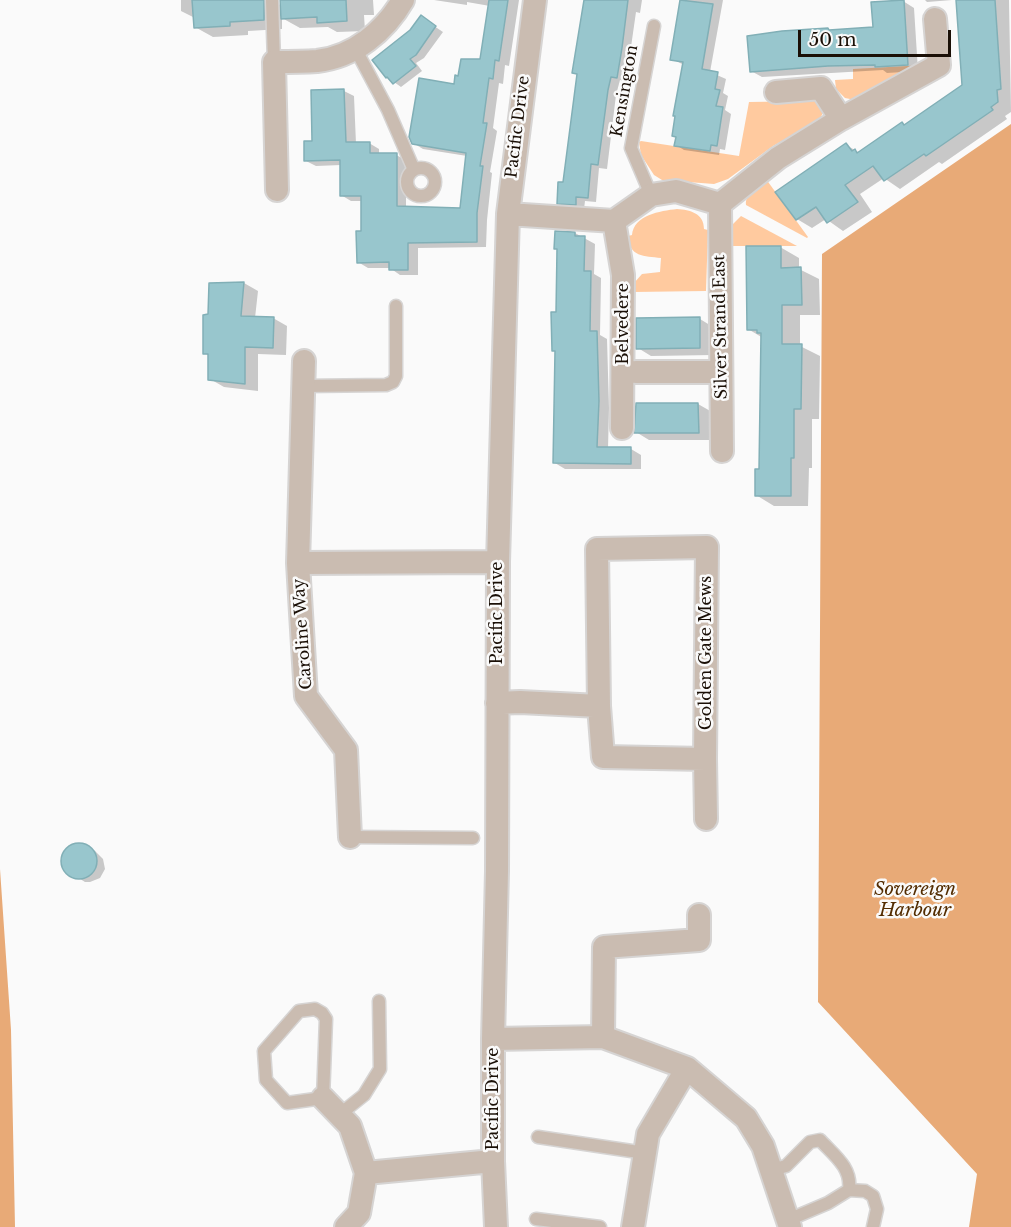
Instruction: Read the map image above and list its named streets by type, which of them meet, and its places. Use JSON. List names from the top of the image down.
{
  "streets": {
    "street": [
      "Pacific Drive",
      "Belvedere",
      "Silver Strand East",
      "Caroline Way",
      "Golden Gate Mews"
    ],
    "lane": ["Kensington"]
  },
  "crossings": [
    ["Pacific Drive", "Caroline Way"]
  ],
  "water": ["Sovereign Harbour"],
  "scale_bar": "50 m"
}
